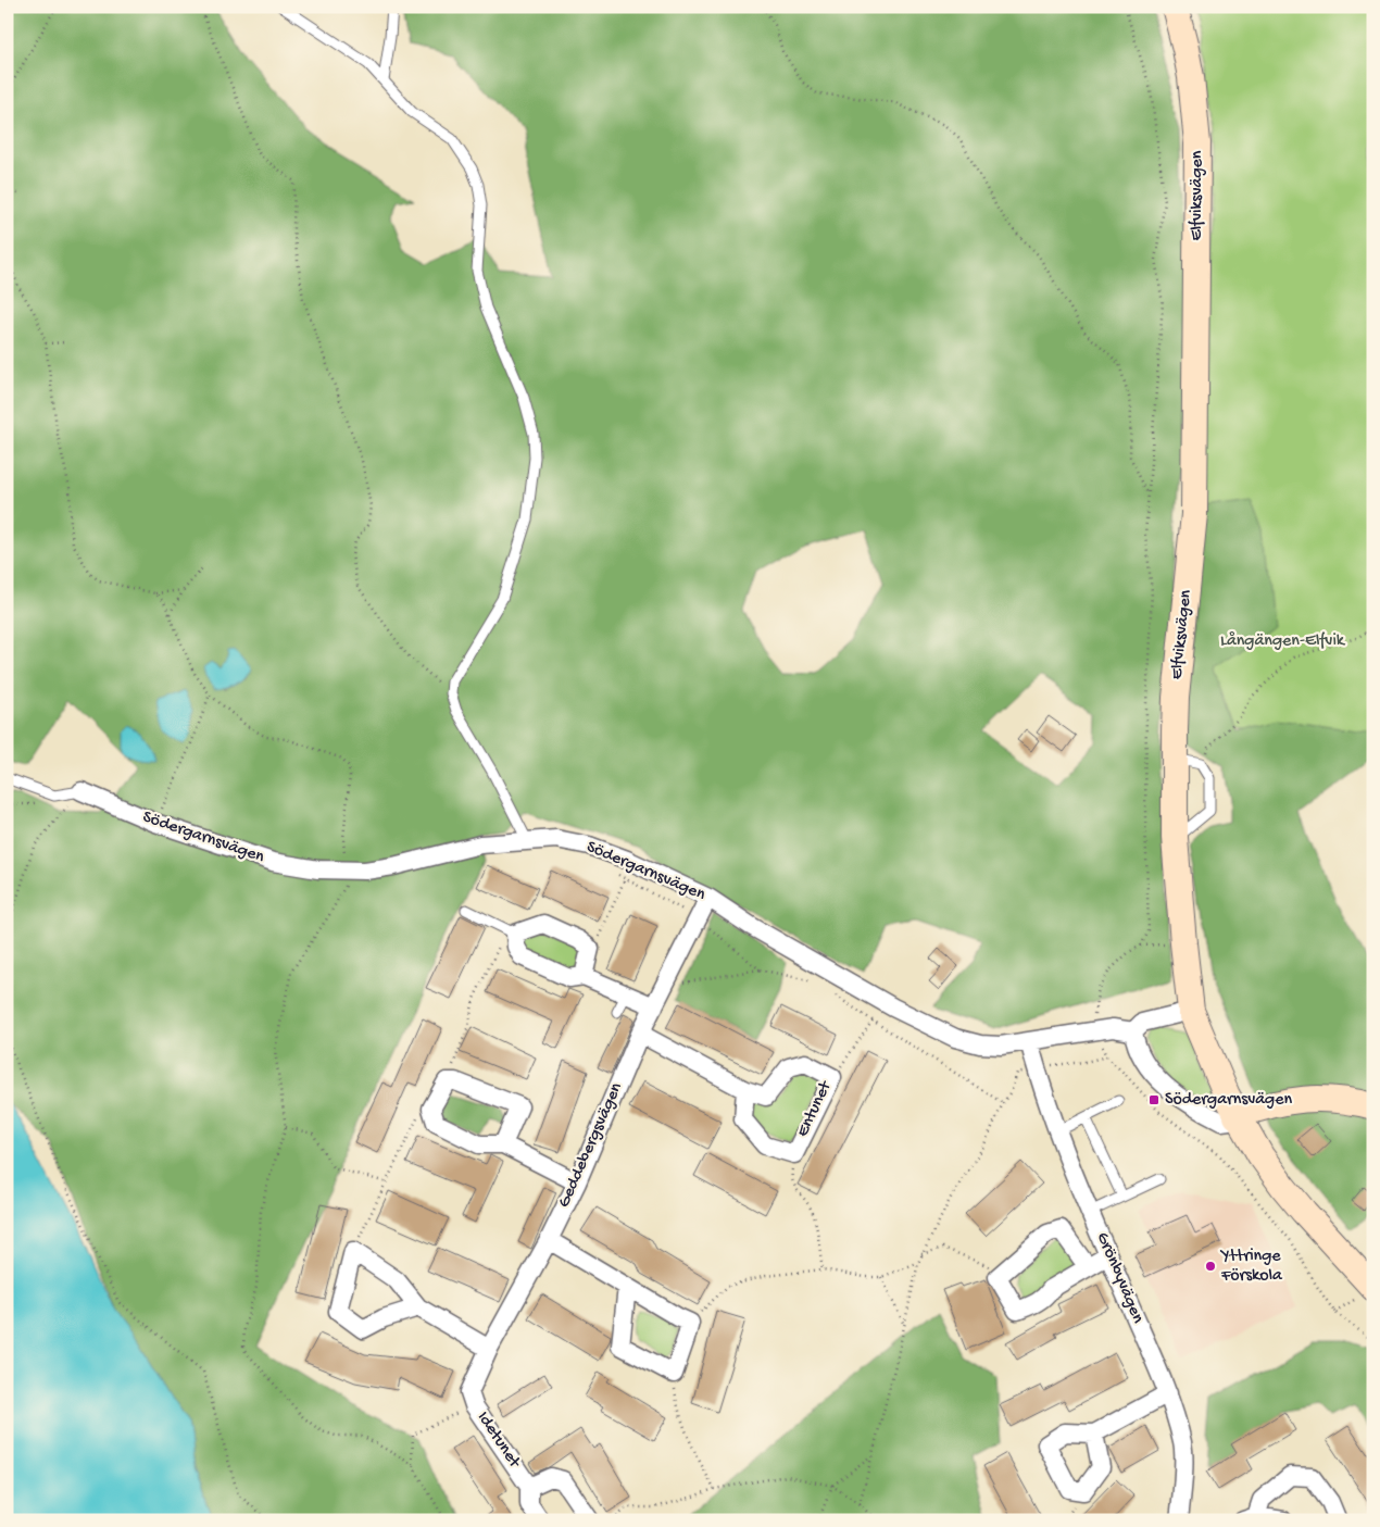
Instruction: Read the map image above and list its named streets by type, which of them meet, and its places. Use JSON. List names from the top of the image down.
{
  "streets": {
    "street": [
      "Elfviksvägen",
      "Södergarnsvägen",
      "Entunet",
      "Geddebergsvägen",
      "Grönbyvägen",
      "Idetunet"
    ]
  },
  "crossings": [
    ["Södergarnsvägen", "Geddebergsvägen"],
    ["Södergarnsvägen", "Grönbyvägen"],
    ["Entunet", "Geddebergsvägen"],
    ["Geddebergsvägen", "Idetunet"]
  ],
  "parks": ["Långängen-Elfvik"],
  "places": {
    "transit": ["Södergarnsvägen"],
    "other": ["Yttringe Förskola"]
  }
}
